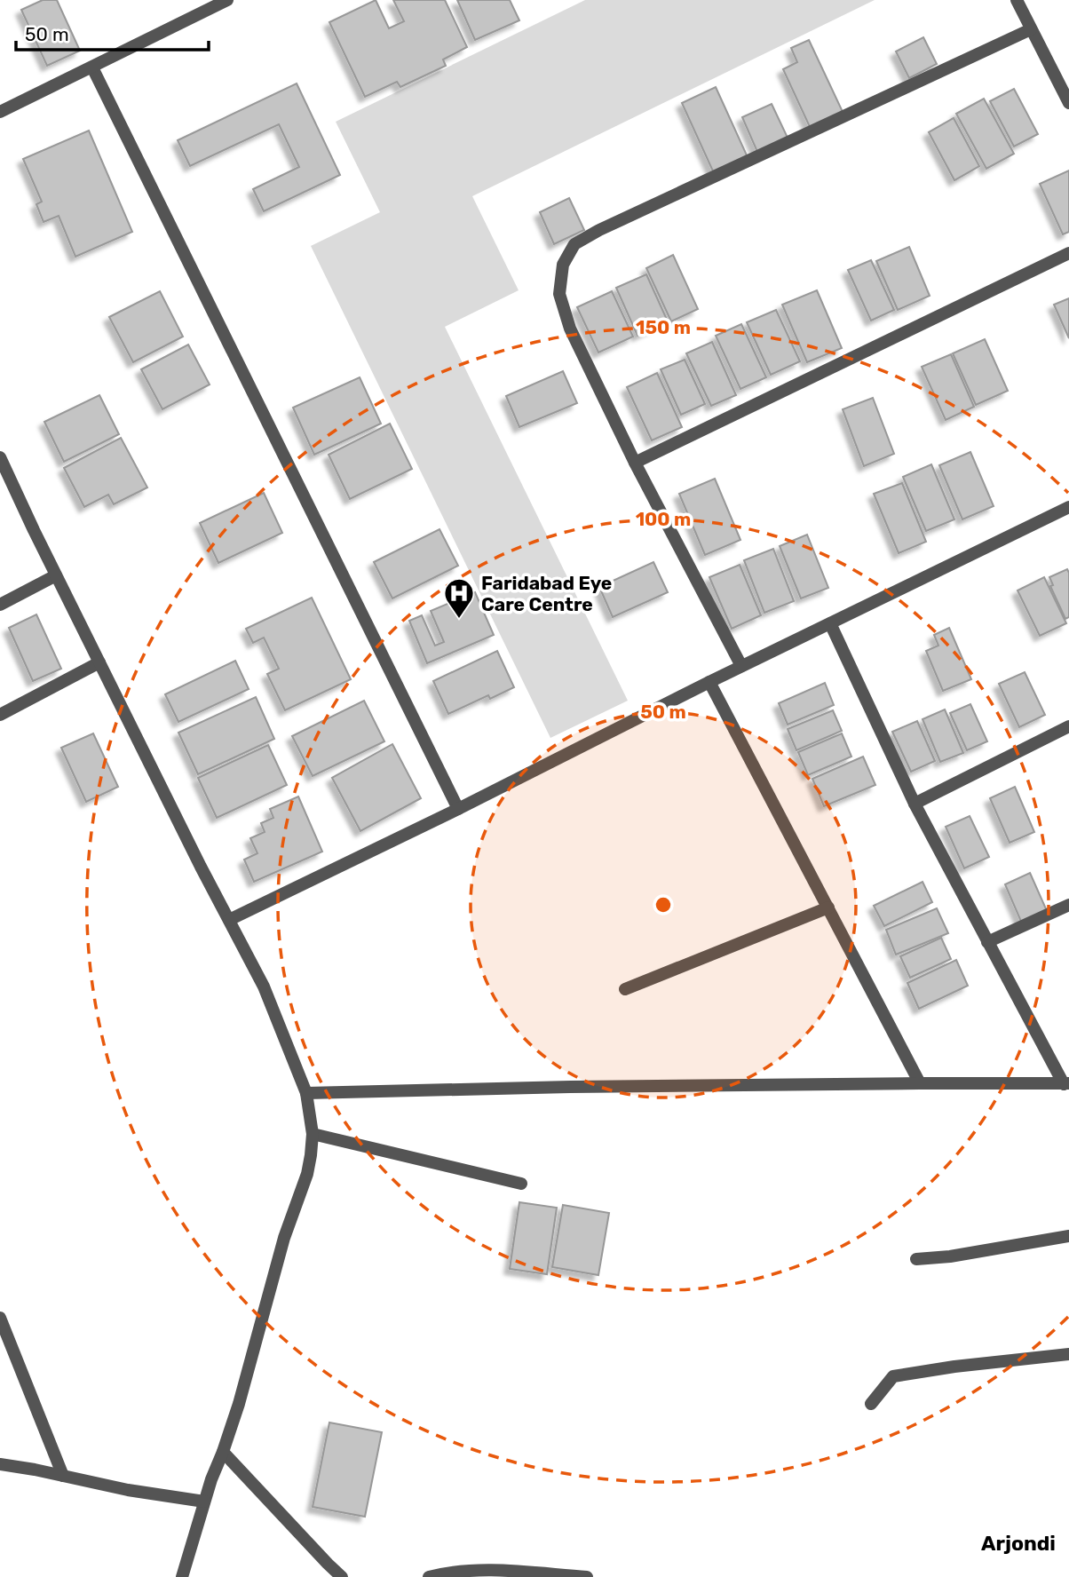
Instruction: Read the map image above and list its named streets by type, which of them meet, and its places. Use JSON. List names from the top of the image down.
{
  "districts": ["Arjondi"],
  "places": {
    "hospital": ["Faridabad Eye Care Centre"]
  },
  "scale_bar": "50 m",
  "rings": ["150 m", "100 m", "50 m"]
}
